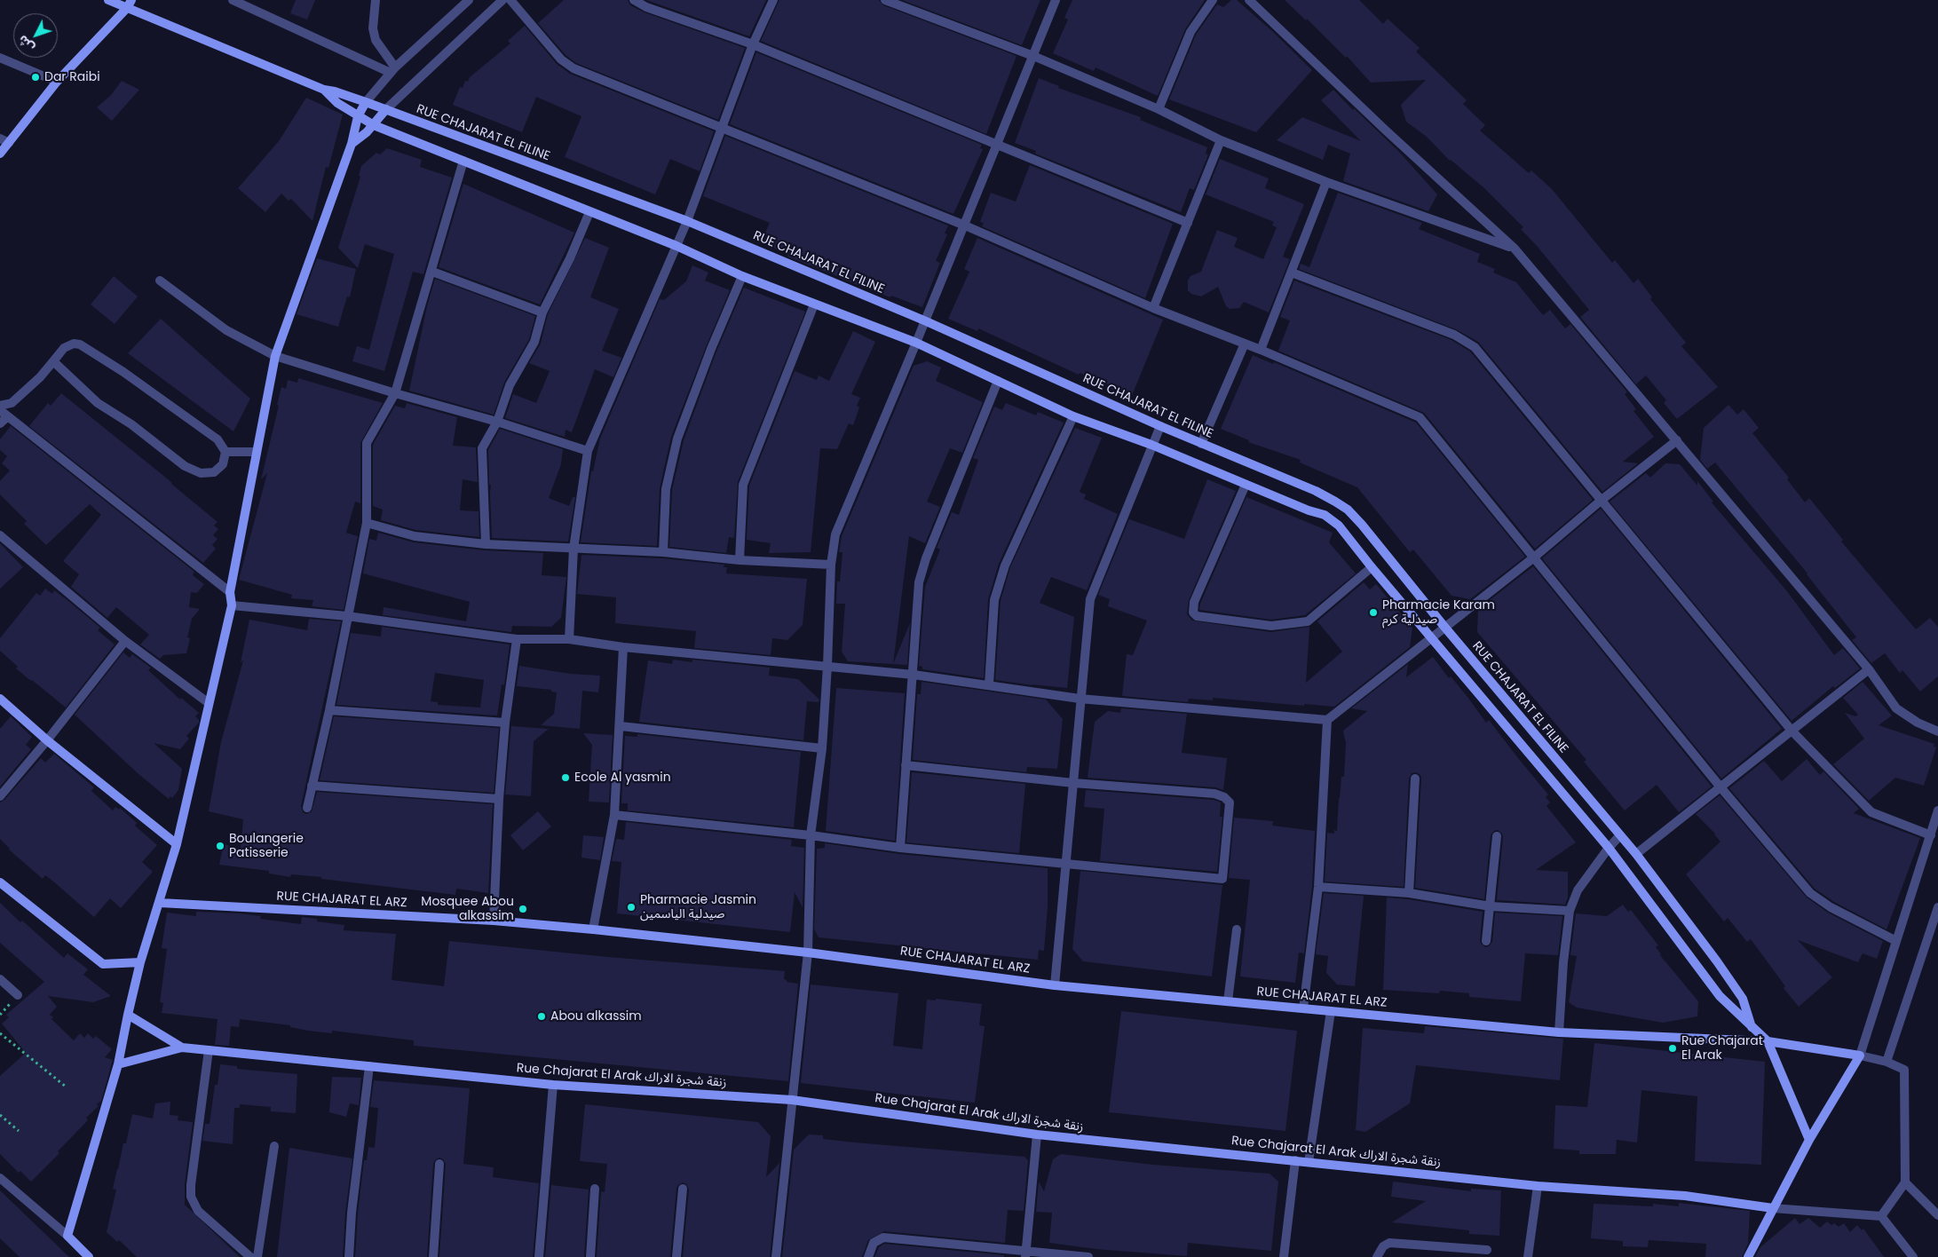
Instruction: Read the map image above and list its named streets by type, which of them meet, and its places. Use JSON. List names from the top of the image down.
{
  "streets": {
    "street": ["RUE CHAJARAT EL FILINE", "RUE CHAJARAT EL ARZ", "Rue Chajarat El Arak زنقة شجرة الاراك"]
  },
  "crossings": [
    ["RUE CHAJARAT EL FILINE", "RUE CHAJARAT EL ARZ"]
  ],
  "places": [
    "Dar Raibi",
    "Pharmacie Karam صيدلية كرم",
    "Ecole Al yasmin",
    "Boulangerie Patisserie",
    "Pharmacie Jasmin صيدلية الياسمين",
    "Mosquee Abou alkassim",
    "Abou alkassim",
    "Rue Chajarat El Arak"
  ],
  "north": "bottom left"
}
